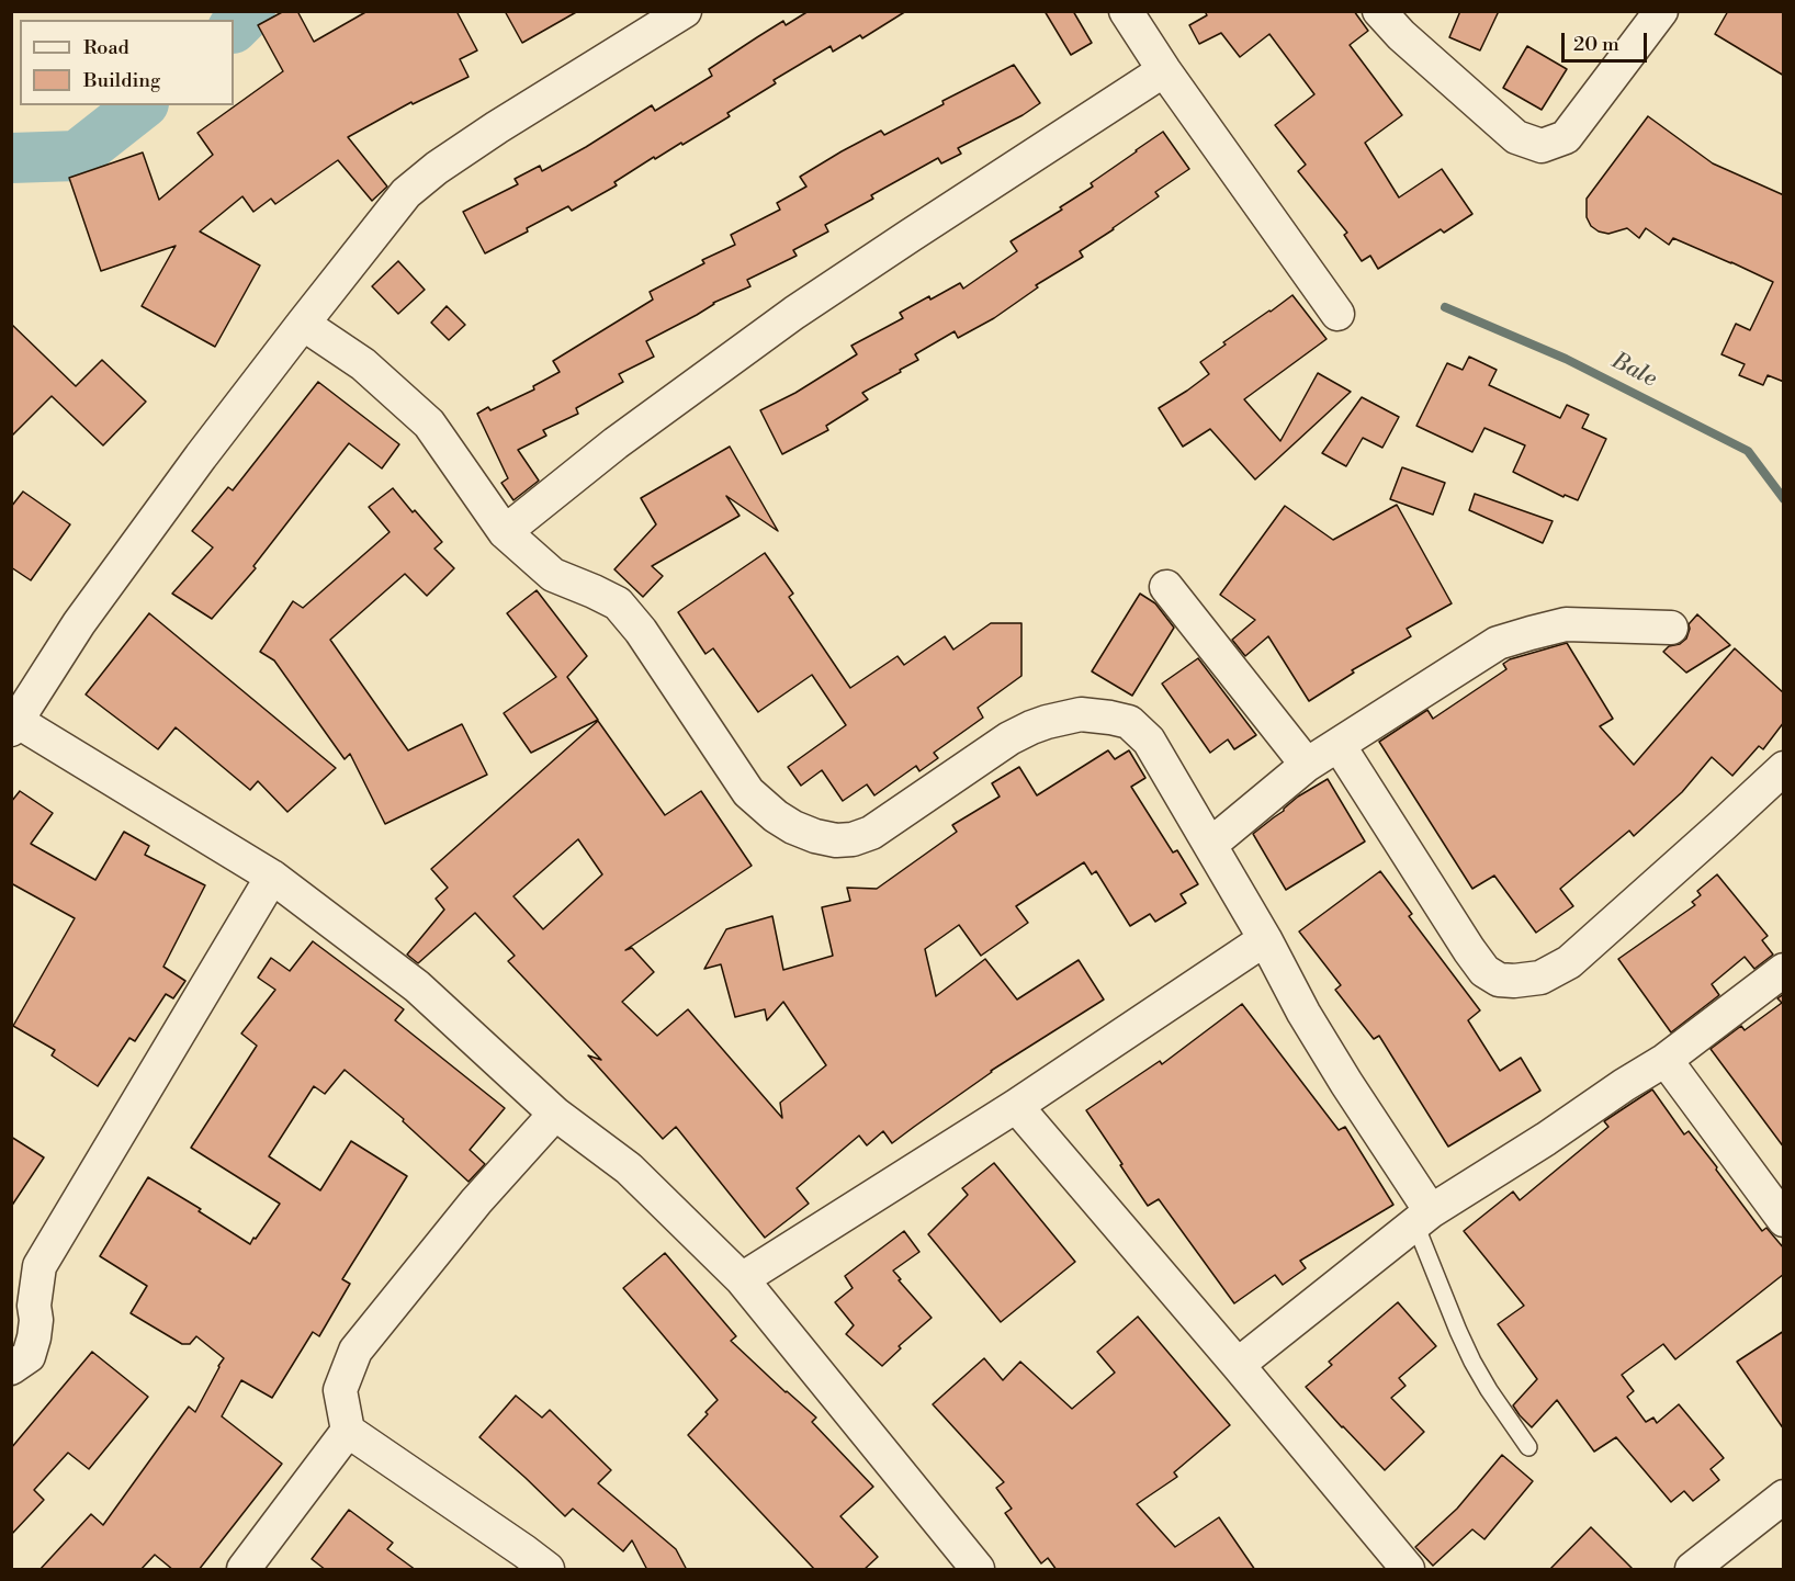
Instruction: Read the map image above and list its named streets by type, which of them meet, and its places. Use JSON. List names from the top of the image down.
{
  "water": ["Bale"],
  "legend": ["Road", "Building"],
  "scale_bar": "20 m"
}
